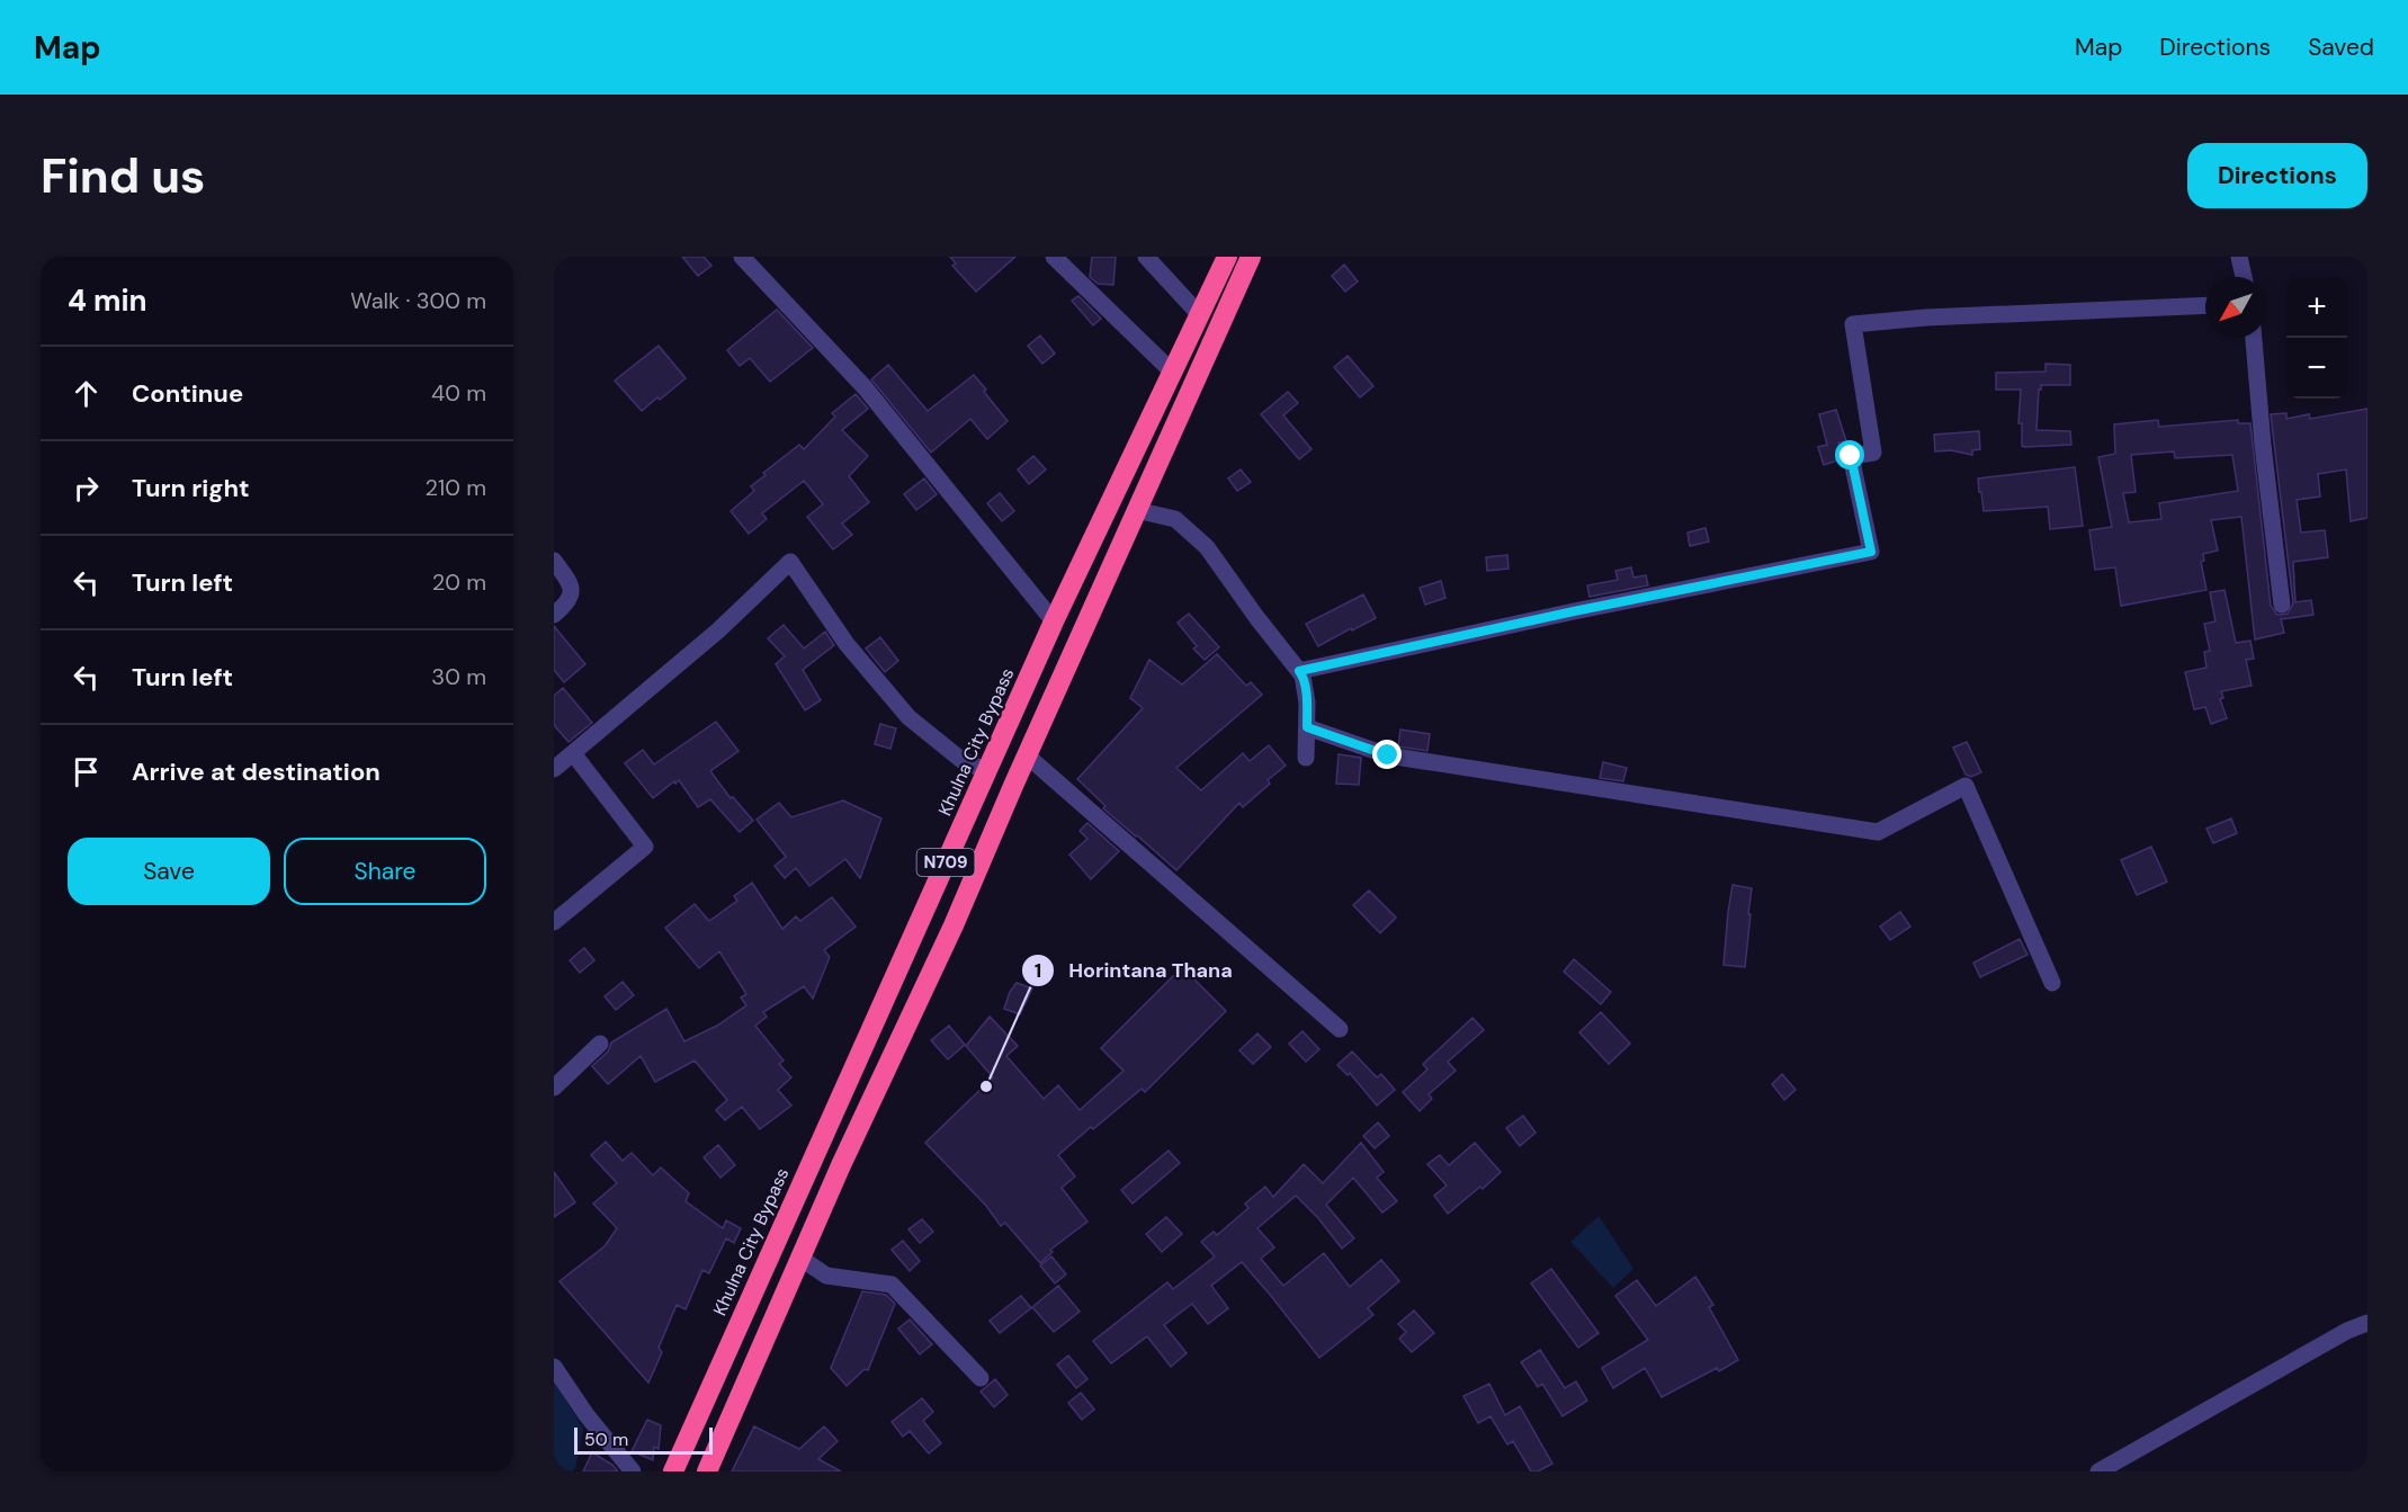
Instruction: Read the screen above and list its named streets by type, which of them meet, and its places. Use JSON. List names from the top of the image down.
{
  "streets": {
    "highway": ["Khulna City Bypass", "N709"]
  },
  "places": ["Horintana Thana"],
  "scale_bar": "50 m",
  "north": "bottom left",
  "page": {
    "header": "Map",
    "nav": ["Map", "Directions", "Saved"],
    "buttons": [
      "Directions",
      ["Save", "Share"]
    ],
    "title": "Find us",
    "heading": ["4 min", "Walk · 300 m"],
    "map_buttons": ["+", "−"],
    "list": [
      ["Continue", "40 m"],
      ["Turn right", "210 m"],
      ["Turn left", "20 m"],
      ["Turn left", "30 m"],
      "Arrive at destination"
    ],
    "scale": "50 m"
  }
}
